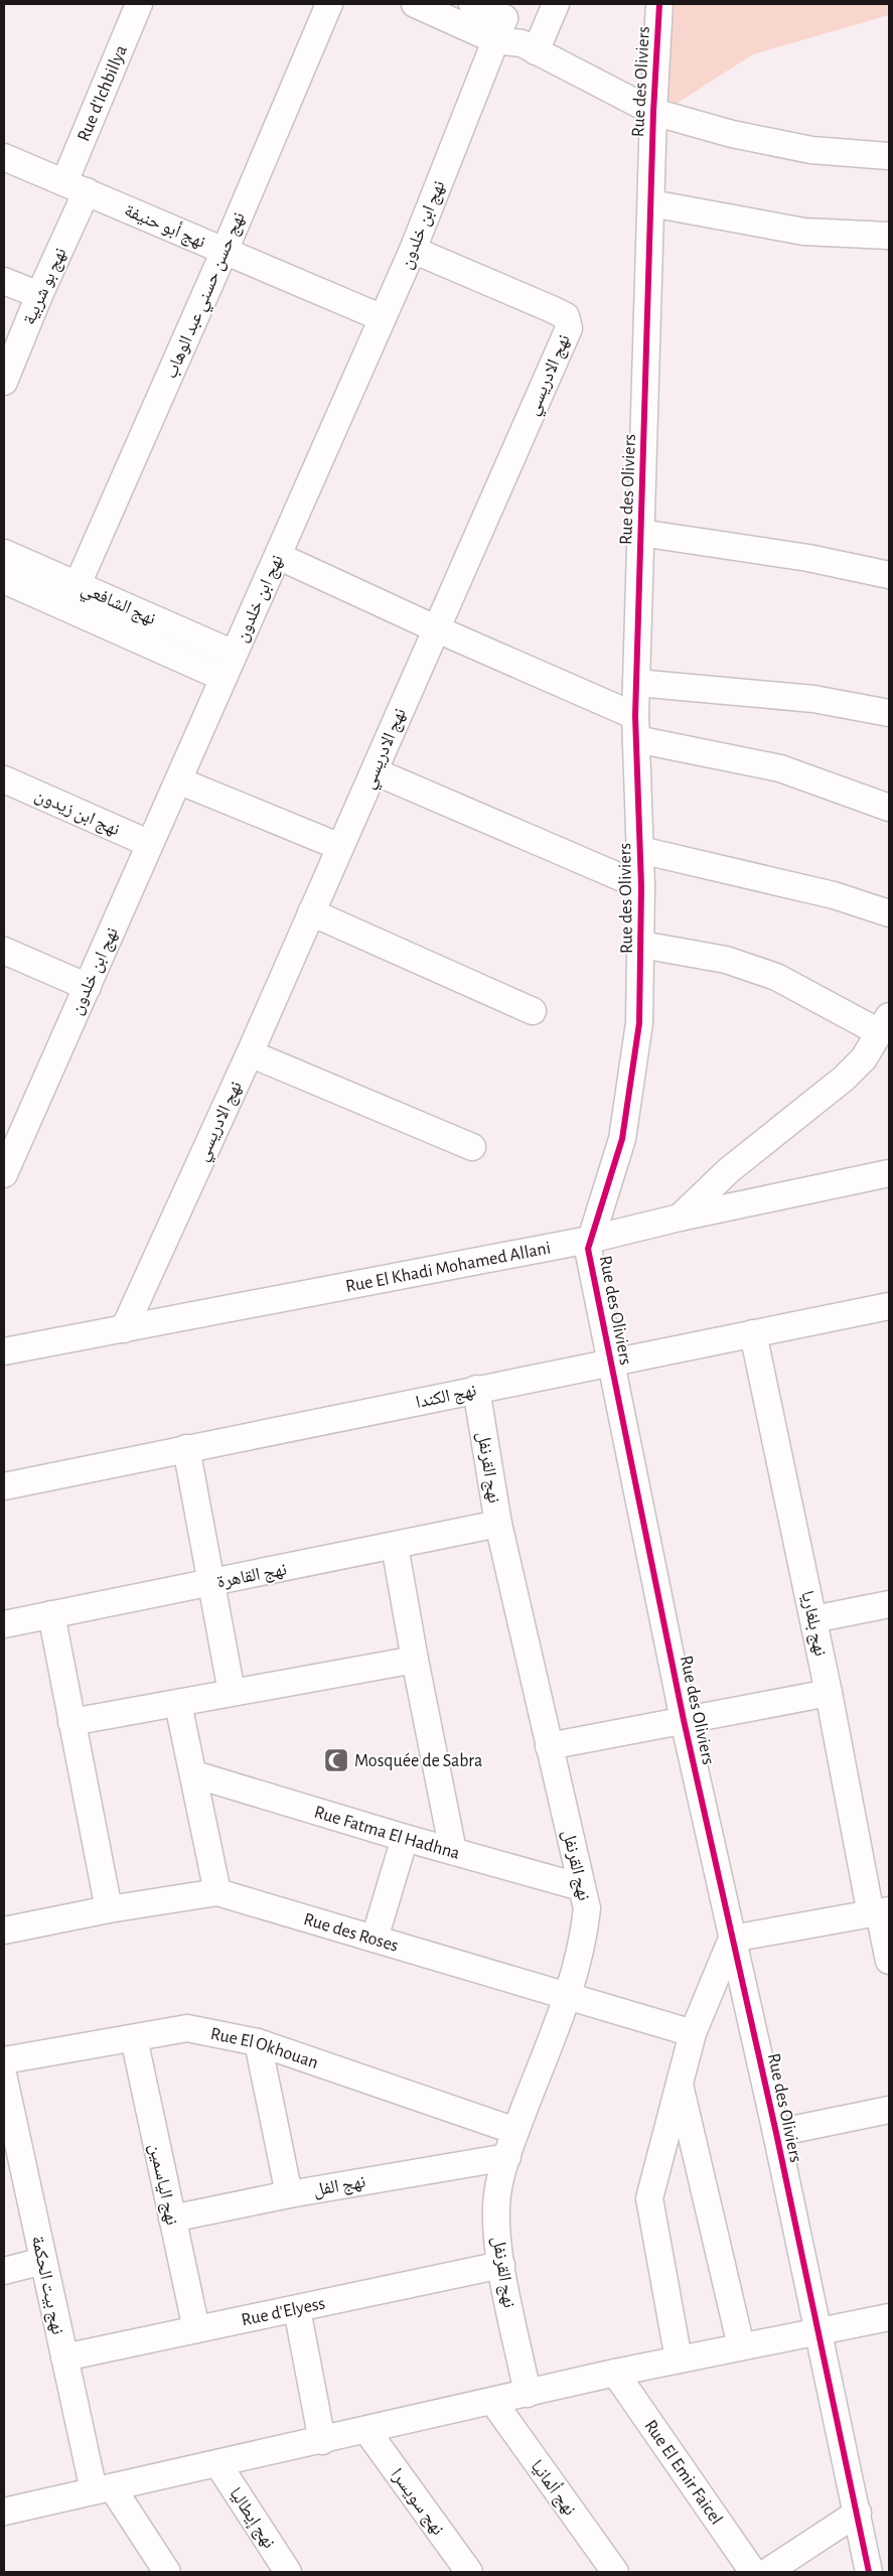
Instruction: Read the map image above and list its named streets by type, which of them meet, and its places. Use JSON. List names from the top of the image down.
{
  "streets": {
    "street": [
      "Rue des Oliviers",
      "Rue d'Ichbillya",
      "نهج ابن خلدون",
      "نهج أبو حنيفة",
      "نهج بو شربية",
      "نهج حسن حسني عبد الوهاب",
      "نهج الادريسي",
      "نهج الشافعي",
      "نهج ابن زيدون",
      "Rue El Khadi Mohamed Allani",
      "نهج الكندا",
      "نهج القرنفل",
      "نهج القاهرة",
      "نهج بلغاريا",
      "Rue Fatma El Hadhna",
      "Rue des Roses",
      "Rue El Okhouan",
      "نهج الياسمين",
      "نهج الفل",
      "نهج بيت الحكمة",
      "Rue d'Elyess",
      "Rue El Emir Faicel",
      "نهج ألمانيا",
      "نهج سويسرا",
      "نهج إيطاليا"
    ]
  },
  "crossings": [
    ["Rue des Oliviers", "Rue El Khadi Mohamed Allani"],
    ["Rue des Oliviers", "نهج الكندا"],
    ["Rue d'Ichbillya", "نهج أبو حنيفة"],
    ["Rue d'Ichbillya", "نهج بو شربية"],
    ["نهج ابن خلدون", "نهج أبو حنيفة"],
    ["نهج ابن خلدون", "نهج الادريسي"],
    ["نهج ابن خلدون", "نهج الشافعي"],
    ["نهج ابن خلدون", "نهج ابن زيدون"],
    ["نهج أبو حنيفة", "نهج بو شربية"],
    ["نهج أبو حنيفة", "نهج حسن حسني عبد الوهاب"],
    ["نهج حسن حسني عبد الوهاب", "نهج الشافعي"],
    ["نهج الادريسي", "Rue El Khadi Mohamed Allani"],
    ["نهج الكندا", "نهج القرنفل"],
    ["نهج الكندا", "نهج بلغاريا"],
    ["نهج القرنفل", "نهج القاهرة"],
    ["نهج القرنفل", "Rue Fatma El Hadhna"],
    ["نهج القرنفل", "Rue des Roses"],
    ["نهج القرنفل", "Rue El Okhouan"],
    ["نهج القرنفل", "نهج الفل"],
    ["نهج القرنفل", "Rue d'Elyess"],
    ["Rue El Okhouan", "نهج الياسمين"],
    ["نهج الياسمين", "نهج الفل"],
    ["نهج الياسمين", "Rue d'Elyess"],
    ["نهج بيت الحكمة", "Rue d'Elyess"]
  ],
  "places": {
    "mosque": ["Mosquée de Sabra"]
  }
}
